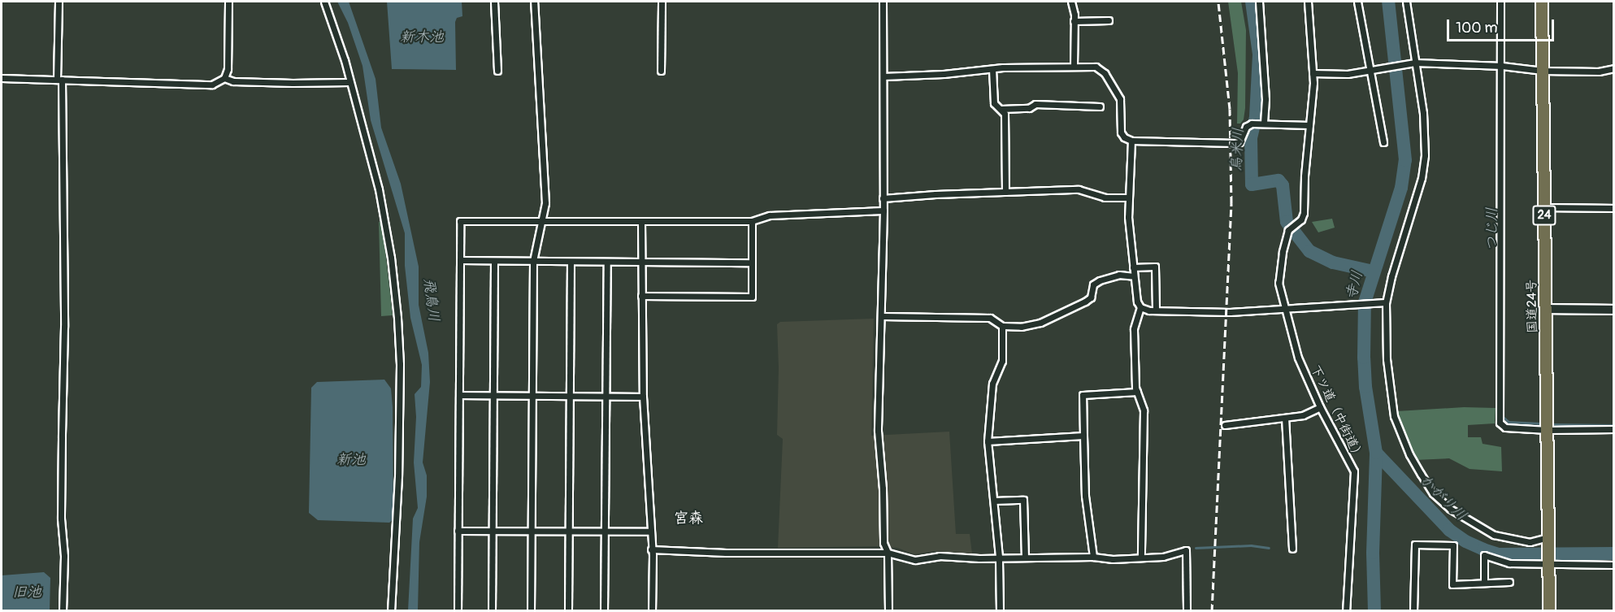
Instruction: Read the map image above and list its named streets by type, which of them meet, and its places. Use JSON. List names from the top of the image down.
{
  "streets": {
    "highway": ["24", "国道24号"],
    "street": ["下ツ道（中街道）"]
  },
  "districts": ["宮森"],
  "water": [
    "新木池",
    "烏米川",
    "つじ川",
    "寺川",
    "飛鳥川",
    "新池",
    "かがり川",
    "旧池"
  ],
  "scale_bar": "100 m"
}
